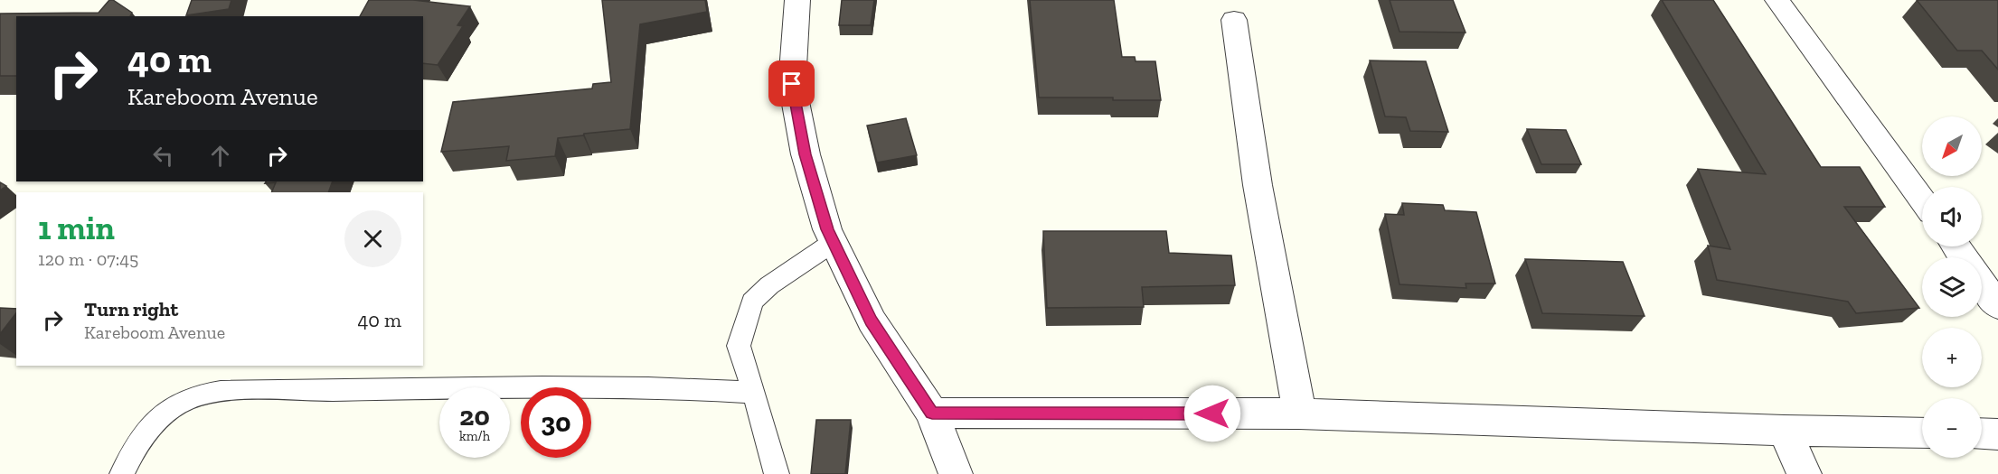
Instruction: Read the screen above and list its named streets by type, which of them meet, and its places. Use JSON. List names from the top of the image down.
{
  "north": "bottom left",
  "page": {
    "turn": ["40 m", "Kareboom Avenue"],
    "map_buttons": ["+", "−"],
    "heading": ["1 min", "120 m · 07:45"],
    "list": [
      {
        "name": "Turn right",
        "note": "Kareboom Avenue",
        "value": "40 m"
      }
    ],
    "speed": "20 km/h",
    "limit": "30"
  }
}
